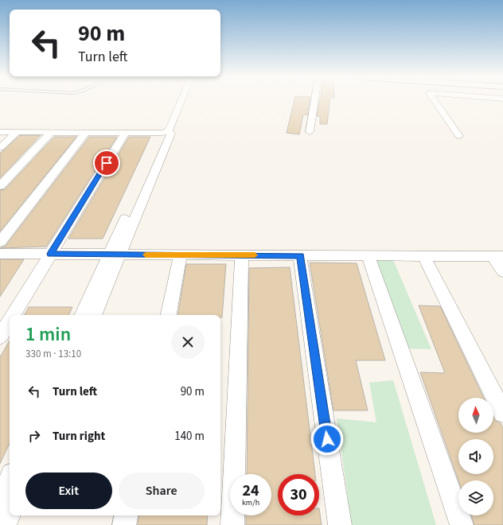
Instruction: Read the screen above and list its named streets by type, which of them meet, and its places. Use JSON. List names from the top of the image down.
{
  "north": "top",
  "page": {
    "turn": ["90 m", "Turn left"],
    "heading": ["1 min", "330 m · 13:10"],
    "list": [
      {
        "name": "Turn left",
        "value": "90 m"
      },
      {
        "name": "Turn right",
        "value": "140 m"
      }
    ],
    "buttons": ["Exit", "Share"],
    "speed": "24 km/h",
    "limit": "30"
  }
}
